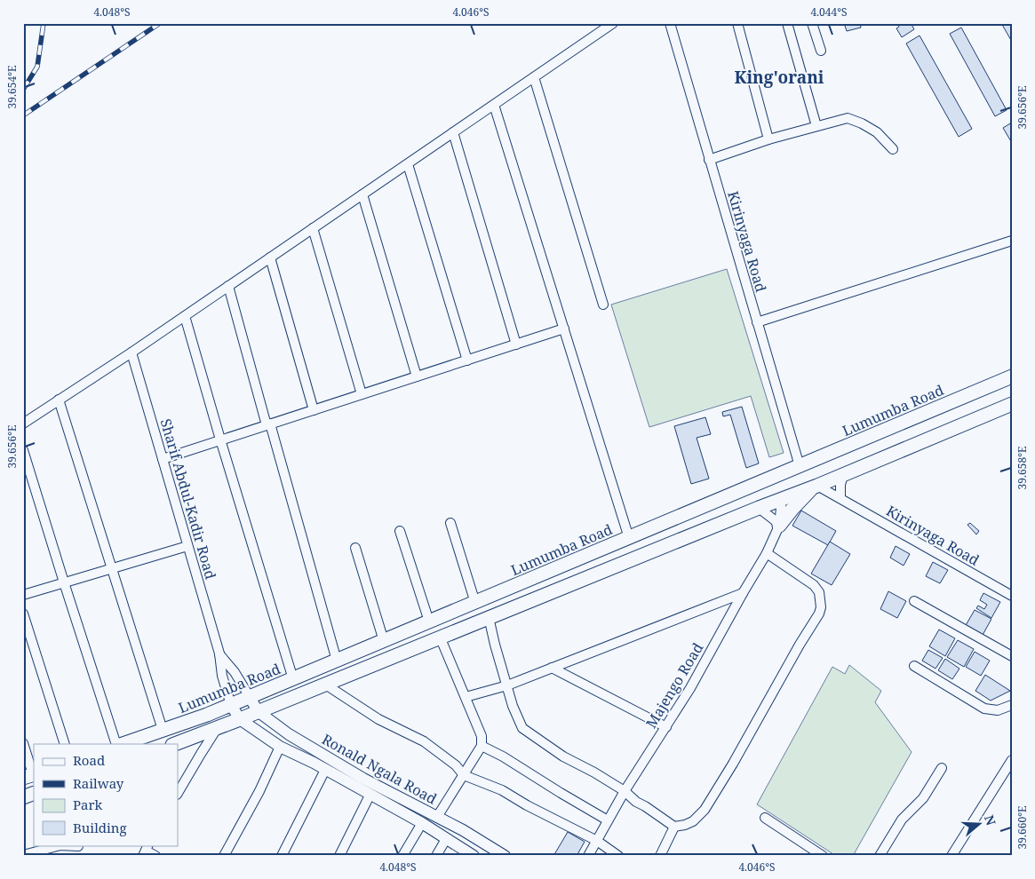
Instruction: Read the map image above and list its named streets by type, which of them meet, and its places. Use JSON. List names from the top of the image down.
{
  "streets": {
    "main road": ["Lumumba Road"],
    "street": [
      "Kirinyaga Road",
      "Sharif Abdul-Kadir Road",
      "Majengo Road",
      "Ronald Ngala Road"
    ]
  },
  "crossings": [
    ["Kirinyaga Road", "Lumumba Road"],
    ["Lumumba Road", "Sharif Abdul-Kadir Road"],
    ["Lumumba Road", "Ronald Ngala Road"],
    ["Sharif Abdul-Kadir Road", "Ronald Ngala Road"]
  ],
  "districts": ["King'orani"],
  "legend": [
    "Road",
    "Railway",
    "Park",
    "Building"
  ],
  "north": "right",
  "coordinates": [
    "4.048°S",
    "4.046°S",
    "4.044°S",
    "39.654°E",
    "39.656°E",
    "39.658°E",
    "39.660°E"
  ]
}
